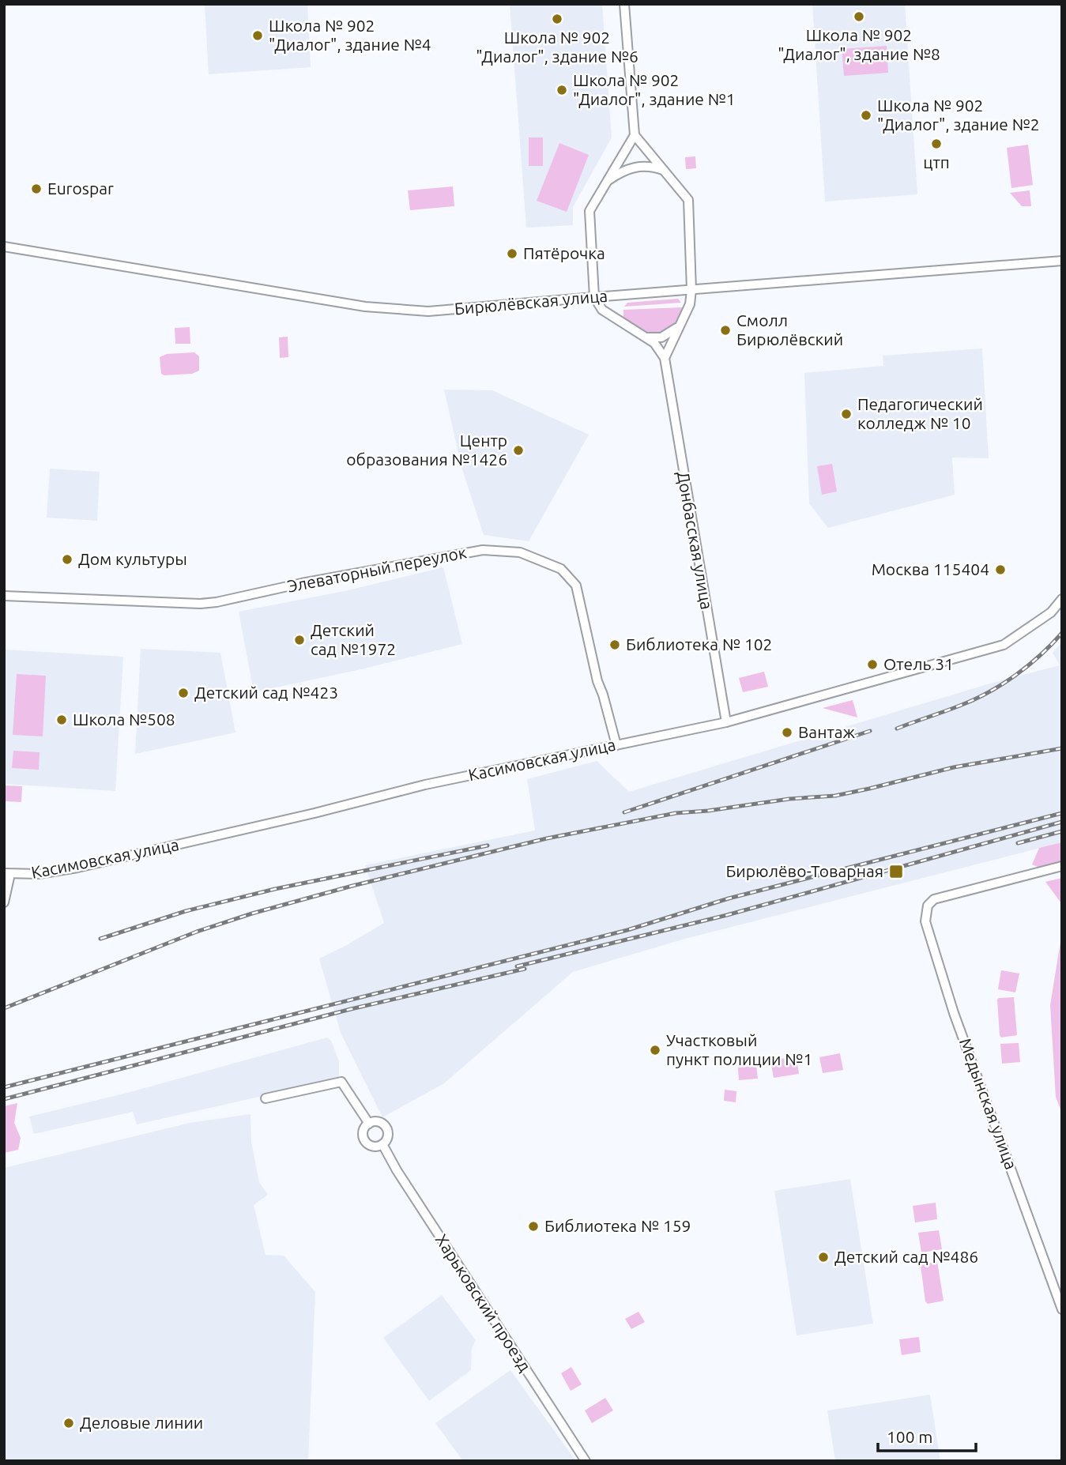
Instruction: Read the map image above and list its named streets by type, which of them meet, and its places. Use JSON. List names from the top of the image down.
{
  "streets": {
    "street": [
      "Бирюлёвская улица",
      "Донбасская улица",
      "Элеваторный переулок",
      "Касимовская улица",
      "Медынская улица",
      "Харьковский проезд"
    ]
  },
  "crossings": [
    ["Донбасская улица", "Касимовская улица"],
    ["Элеваторный переулок", "Касимовская улица"]
  ],
  "places": {
    "other": [
      "Школа № 902 \"Диалог\", здание №8",
      "Школа № 902 \"Диалог\", здание №6",
      "Школа № 902 \"Диалог\", здание №4",
      "Школа № 902 \"Диалог\", здание №1",
      "Школа № 902 \"Диалог\", здание №2",
      "цтп",
      "Eurospar",
      "Пятёрочка",
      "Смолл Бирюлёвский",
      "Педагогический колледж № 10",
      "Центр образования №1426",
      "Дом культуры",
      "Москва 115404",
      "Детский сад №1972",
      "Библиотека № 102",
      "Отель 31",
      "Детский сад №423",
      "Школа №508",
      "Вантаж",
      "Участковый пункт полиции №1",
      "Библиотека № 159",
      "Детский сад №486",
      "Деловые линии"
    ],
    "transit": ["Бирюлёво-Товарная"]
  },
  "scale_bar": "100 m"
}
